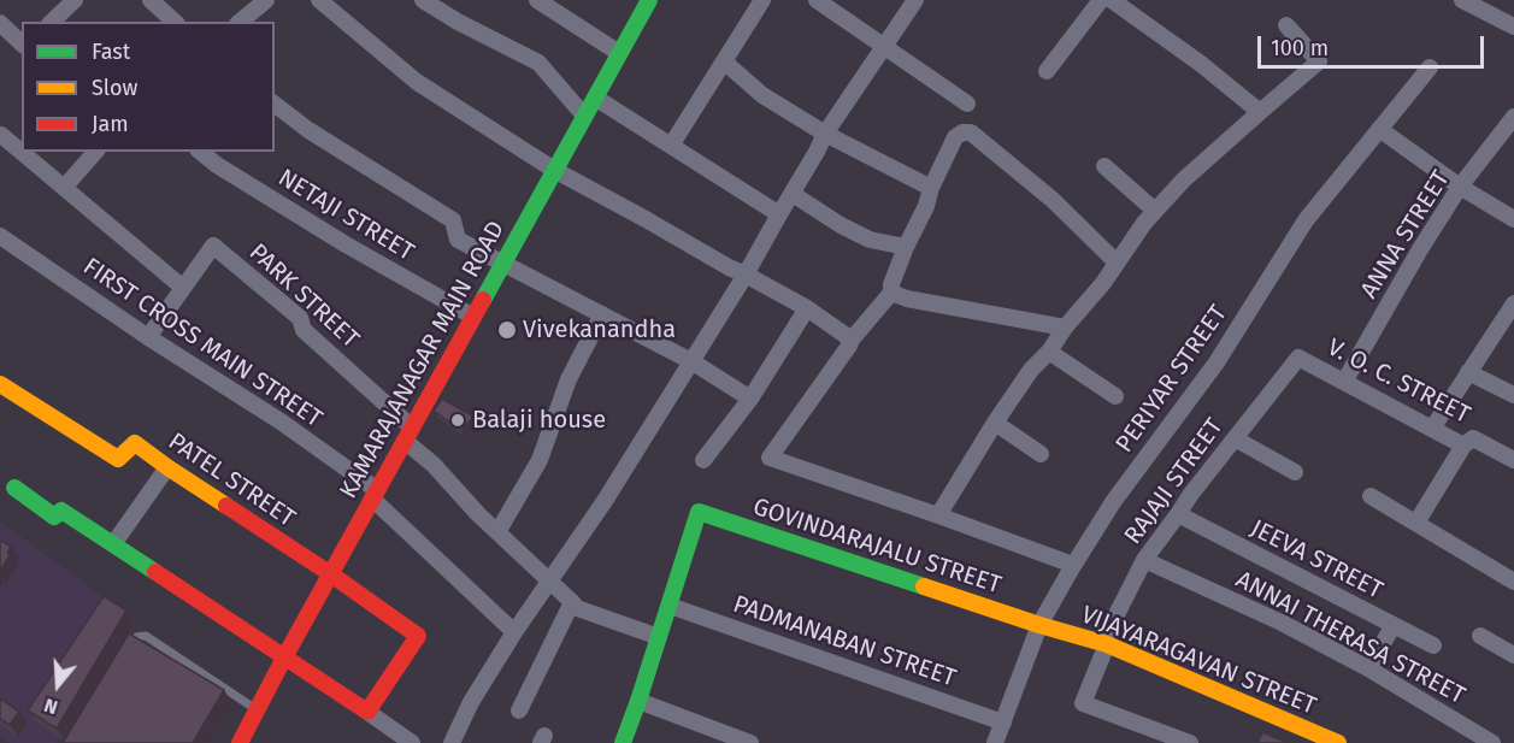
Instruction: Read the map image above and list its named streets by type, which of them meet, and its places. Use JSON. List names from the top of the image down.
{
  "streets": {
    "street": [
      "NETAJI STREET",
      "ANNA STREET",
      "PARK STREET",
      "FIRST CROSS MAIN STREET",
      "KAMARAJANAGAR MAIN ROAD",
      "PERIYAR STREET",
      "V. O. C. STREET",
      "PATEL STREET",
      "RAJAJI STREET",
      "GOVINDARAJALU STREET",
      "JEEVA STREET",
      "ANNAI THERASA STREET",
      "PADMANABAN STREET",
      "VIJAYARAGAVAN STREET"
    ]
  },
  "crossings": [
    ["NETAJI STREET", "KAMARAJANAGAR MAIN ROAD"],
    ["ANNA STREET", "V. O. C. STREET"],
    ["PARK STREET", "FIRST CROSS MAIN STREET"],
    ["PARK STREET", "KAMARAJANAGAR MAIN ROAD"],
    ["FIRST CROSS MAIN STREET", "KAMARAJANAGAR MAIN ROAD"],
    ["KAMARAJANAGAR MAIN ROAD", "PATEL STREET"],
    ["PERIYAR STREET", "GOVINDARAJALU STREET"],
    ["PERIYAR STREET", "PADMANABAN STREET"],
    ["PERIYAR STREET", "VIJAYARAGAVAN STREET"],
    ["V. O. C. STREET", "RAJAJI STREET"],
    ["RAJAJI STREET", "JEEVA STREET"],
    ["RAJAJI STREET", "ANNAI THERASA STREET"],
    ["RAJAJI STREET", "VIJAYARAGAVAN STREET"],
    ["GOVINDARAJALU STREET", "PADMANABAN STREET"],
    ["GOVINDARAJALU STREET", "VIJAYARAGAVAN STREET"]
  ],
  "places": ["Vivekanandha", "Balaji house"],
  "legend": ["Fast", "Slow", "Jam"],
  "scale_bar": "100 m",
  "north": "bottom"
}
